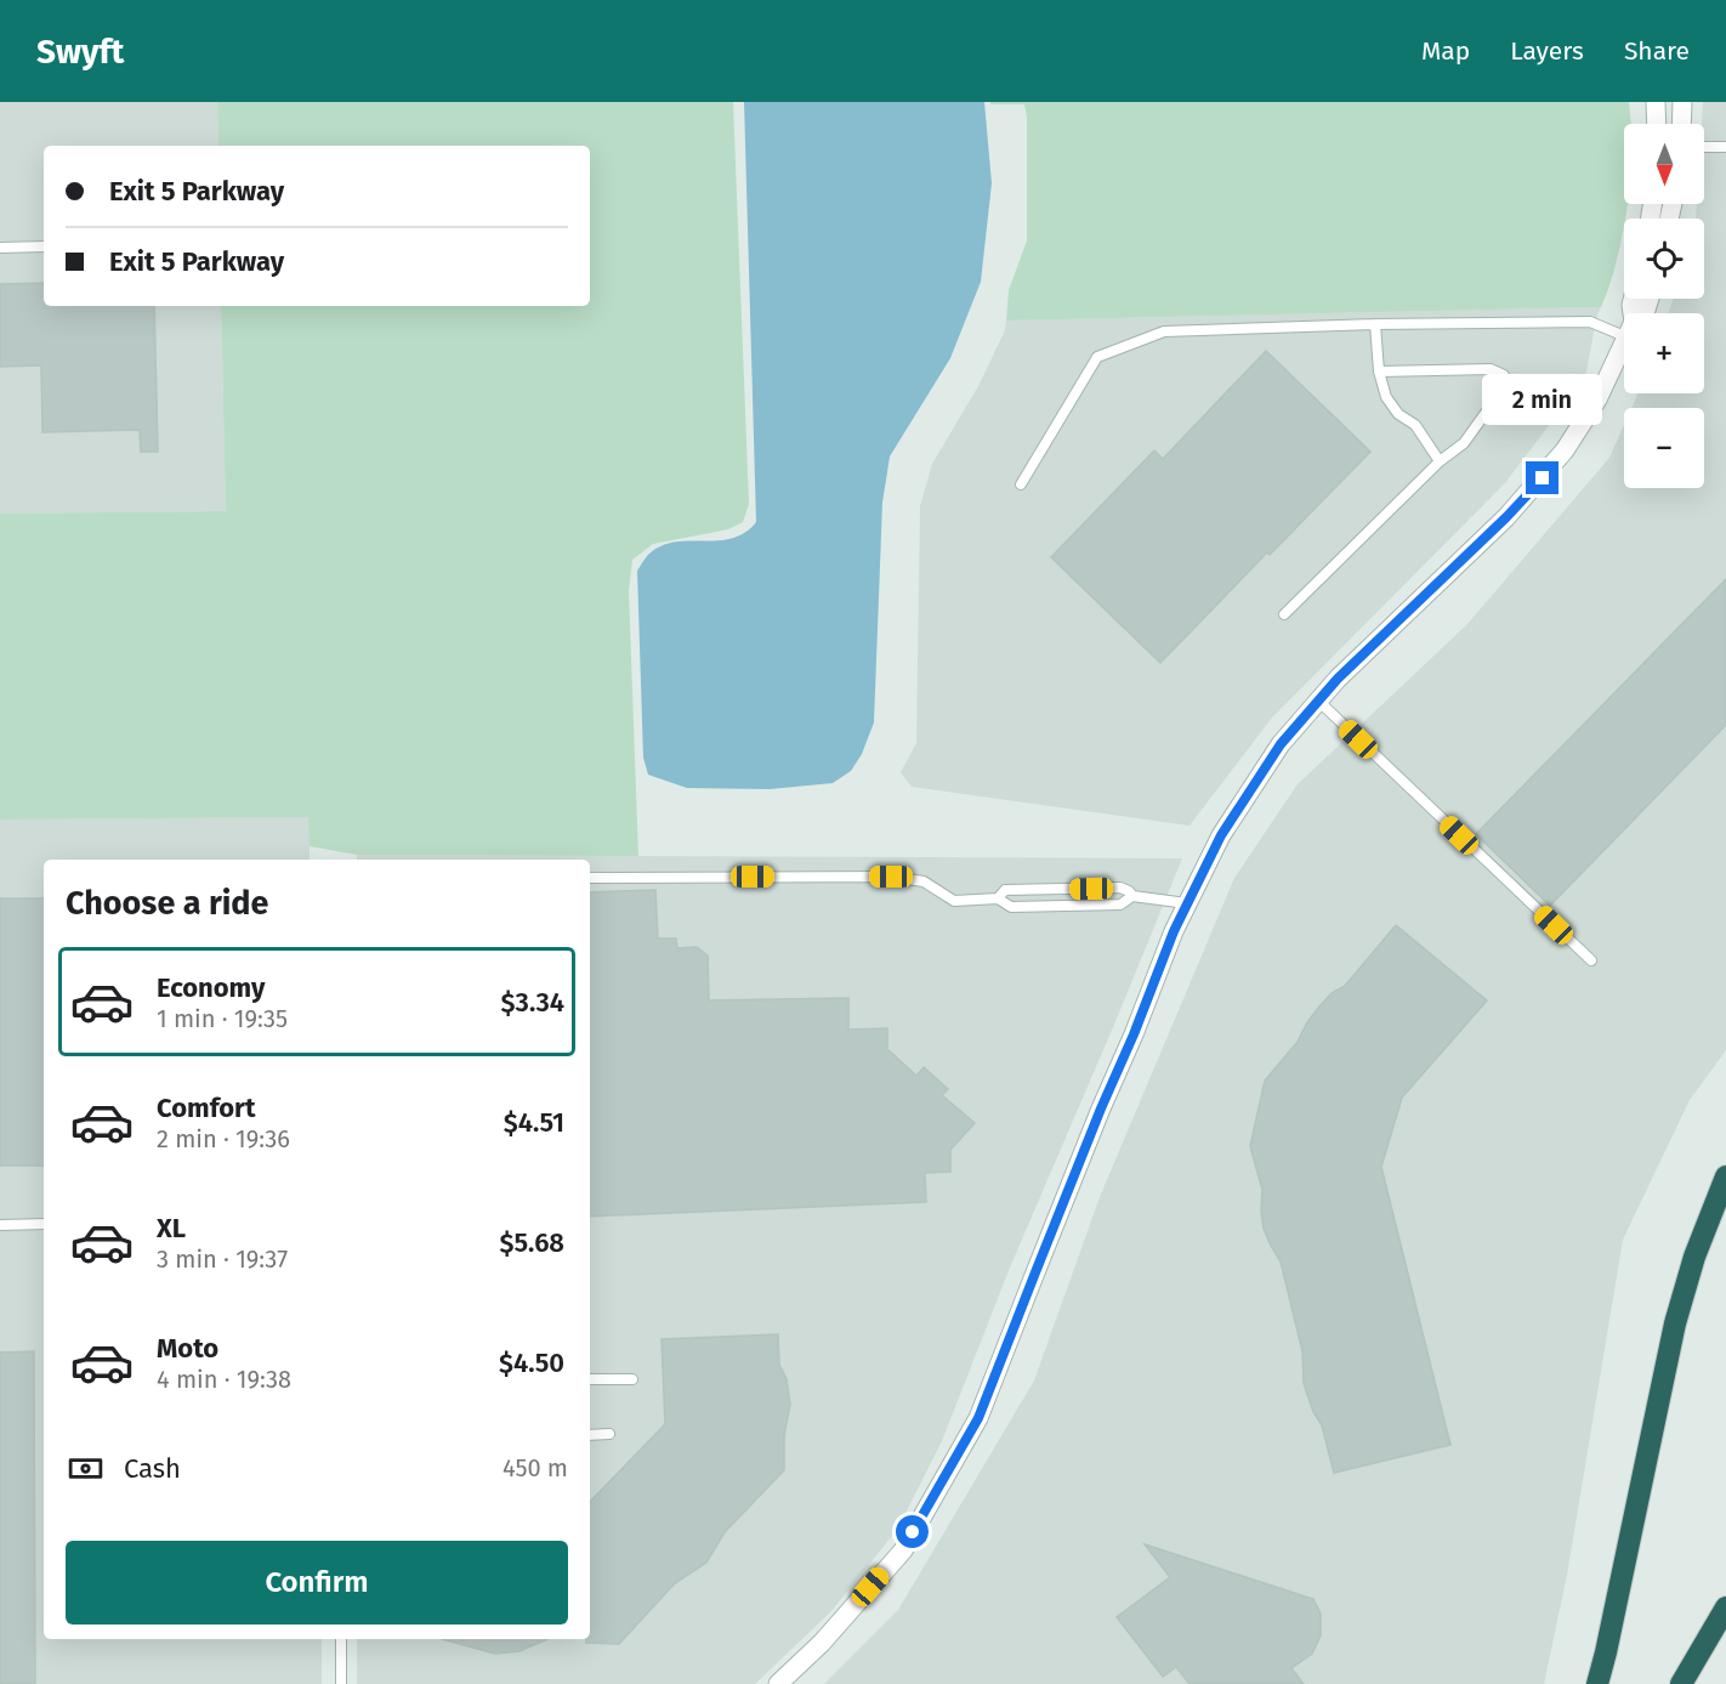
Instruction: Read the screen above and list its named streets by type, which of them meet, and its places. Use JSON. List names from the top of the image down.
{
  "north": "bottom",
  "page": {
    "header": "Swyft",
    "nav": ["Map", "Layers", "Share"],
    "map_buttons": ["+", "−"],
    "banner": ["Exit 5 Parkway", "Exit 5 Parkway"],
    "bubble": "2 min",
    "heading": "Choose a ride",
    "list": [
      {
        "name": "Economy",
        "note": "1 min · 19:35",
        "value": "$3.34"
      },
      {
        "name": "Comfort",
        "note": "2 min · 19:36",
        "value": "$4.51"
      },
      {
        "name": "XL",
        "note": "3 min · 19:37",
        "value": "$5.68"
      },
      {
        "name": "Moto",
        "note": "4 min · 19:38",
        "value": "$4.50"
      }
    ],
    "pay": ["Cash", "450 m"],
    "buttons": "Confirm"
  }
}
